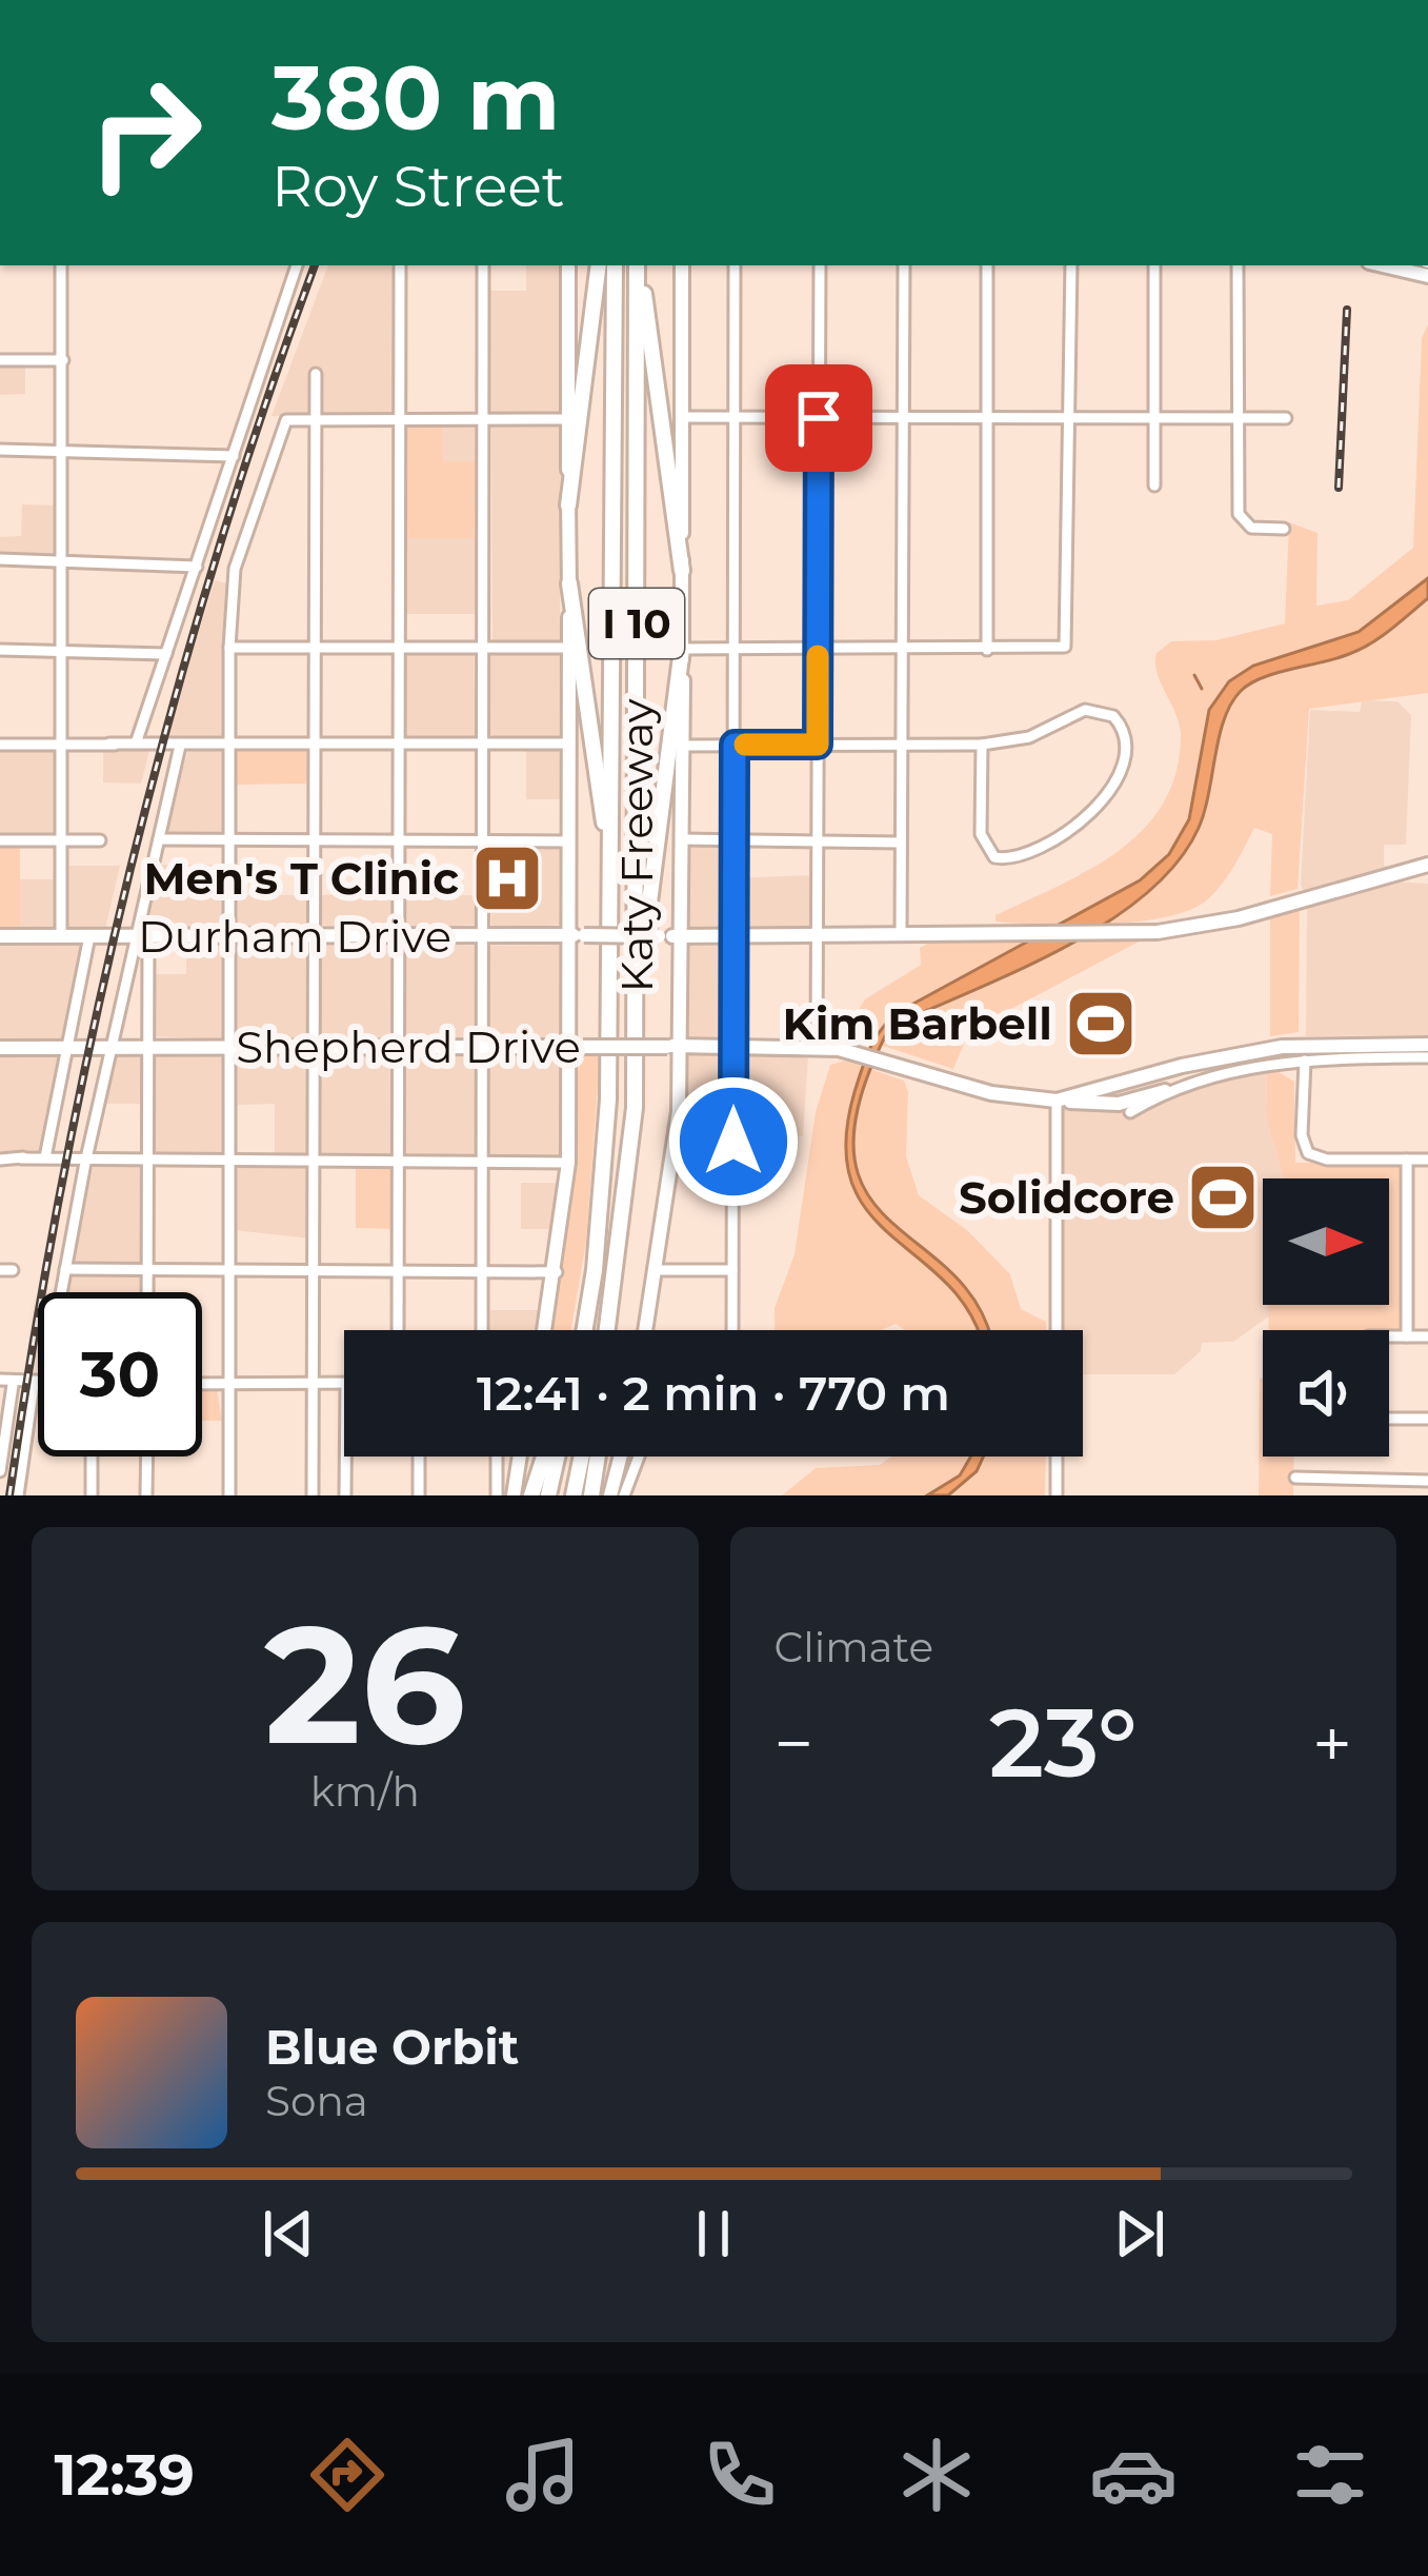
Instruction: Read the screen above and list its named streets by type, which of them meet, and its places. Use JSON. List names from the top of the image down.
{
  "streets": {
    "highway": ["I 10", "Katy Freeway"],
    "main road": ["Durham Drive", "Shepherd Drive"]
  },
  "places": {
    "hospital": ["Men's T Clinic"],
    "sports": ["Kim Barbell", "Solidcore"]
  },
  "north": "right",
  "page": {
    "turn": ["380 m", "Roy Street"],
    "limit": "30",
    "trip": "12:41 · 2 min · 770 m",
    "tile": [
      ["26", "km/h"],
      "Climate"
    ],
    "heat": ["−", "23°", "+"],
    "song": ["Blue Orbit", "Sona"],
    "tabs": "12:39"
  }
}
